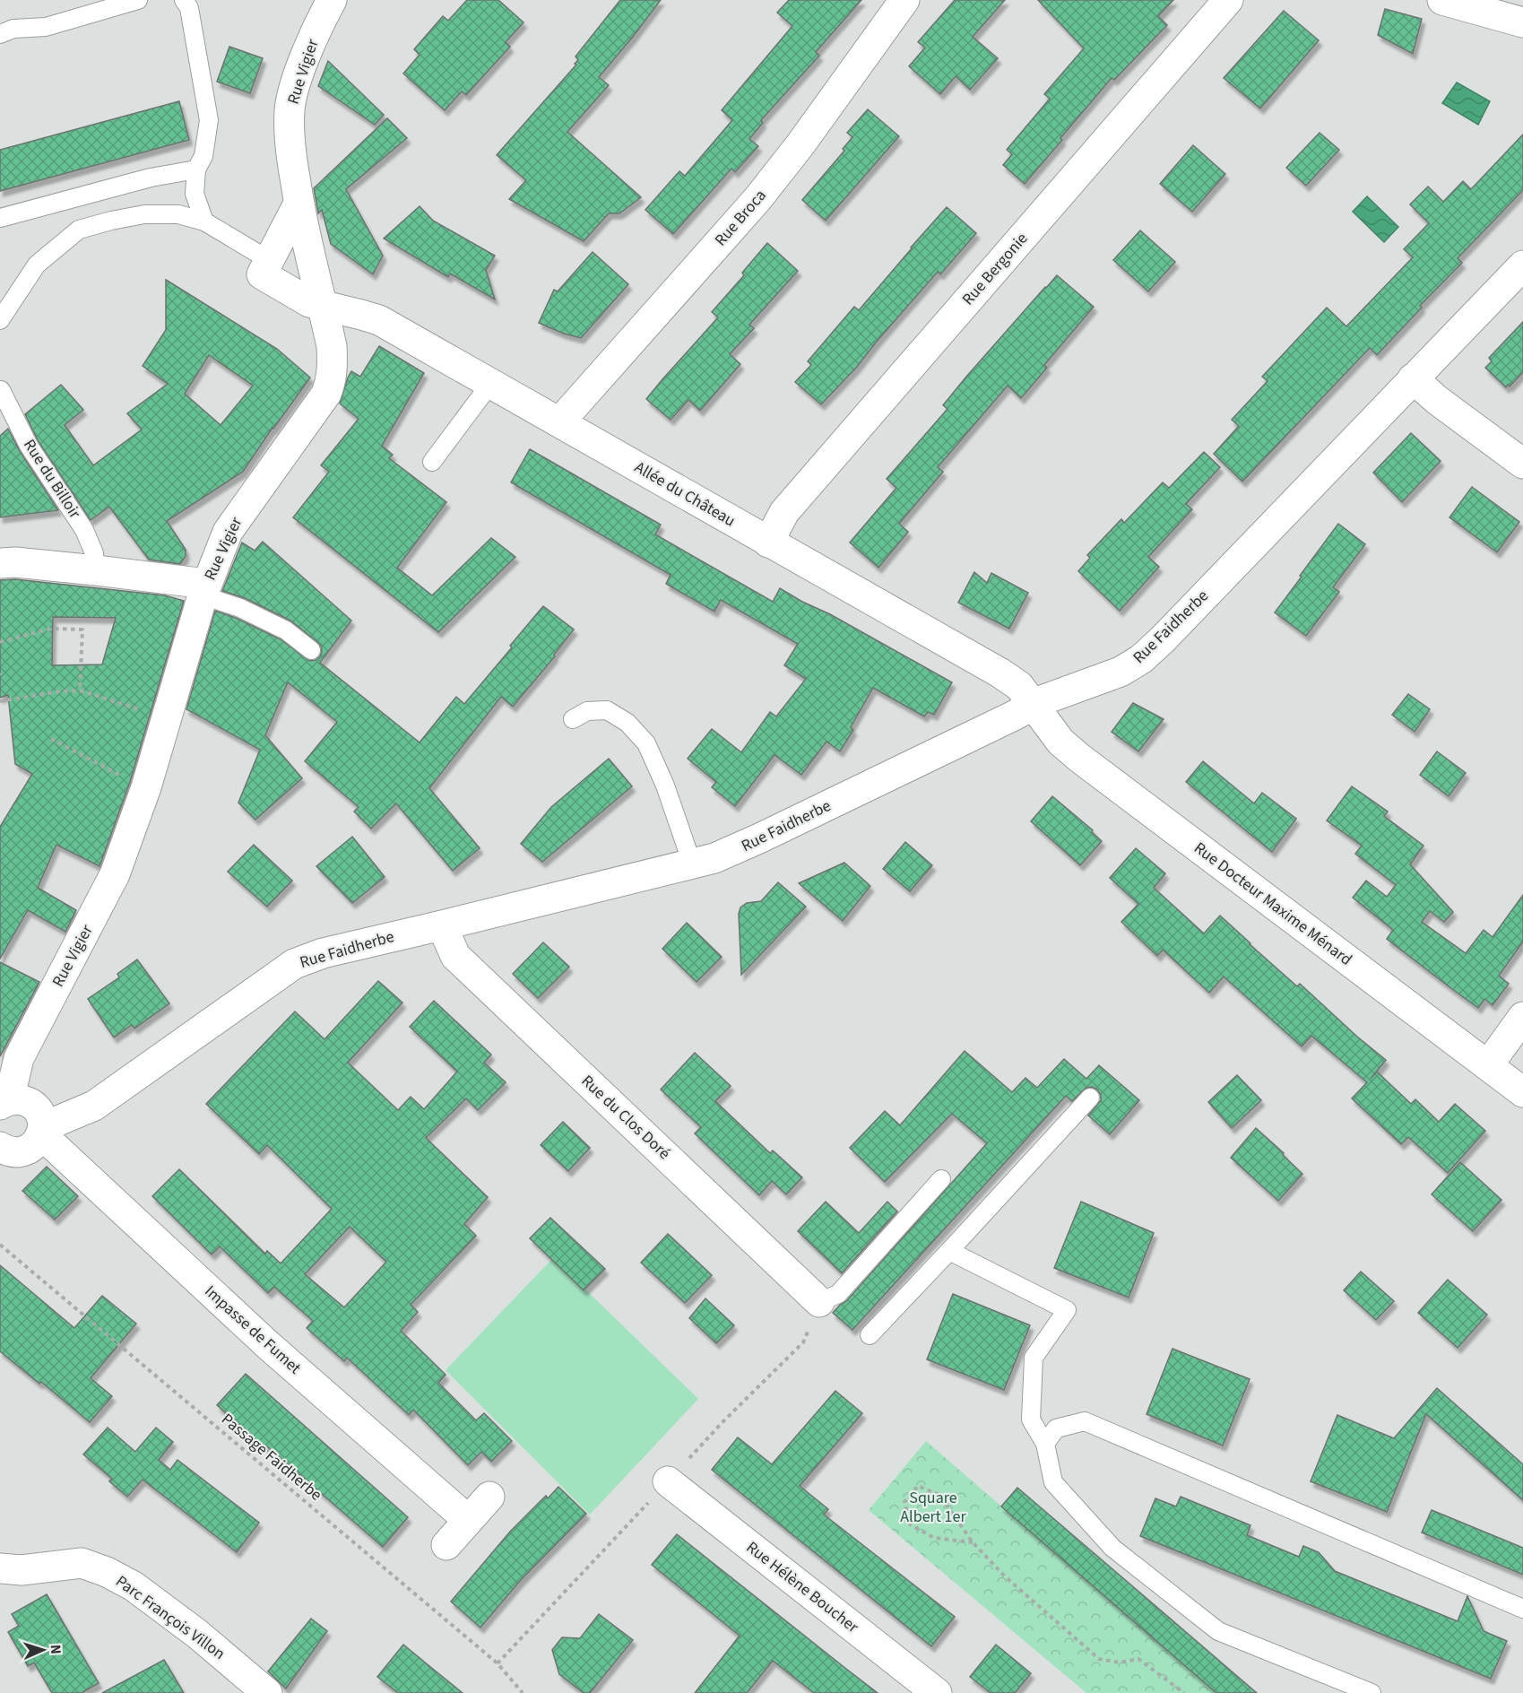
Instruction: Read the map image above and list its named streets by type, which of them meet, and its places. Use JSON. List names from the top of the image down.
{
  "streets": {
    "street": [
      "Rue Vigier",
      "Rue Broca",
      "Rue Bergonie",
      "Allée du Château",
      "Rue Faidherbe",
      "Rue Docteur Maxime Ménard",
      "Rue du Clos Doré",
      "Impasse de Fumet",
      "Rue Hélène Boucher",
      "Parc François Villon"
    ],
    "lane": ["Rue du Billoir"],
    "path": ["Passage Faidherbe"]
  },
  "crossings": [
    ["Rue Vigier", "Allée du Château"],
    ["Rue Vigier", "Impasse de Fumet"],
    ["Rue Broca", "Allée du Château"],
    ["Rue Bergonie", "Allée du Château"],
    ["Allée du Château", "Rue Faidherbe"],
    ["Allée du Château", "Rue Docteur Maxime Ménard"],
    ["Rue Faidherbe", "Rue Docteur Maxime Ménard"],
    ["Rue Faidherbe", "Rue du Clos Doré"],
    ["Rue Faidherbe", "Impasse de Fumet"]
  ],
  "parks": ["Square Albert 1er"],
  "north": "right"
}
